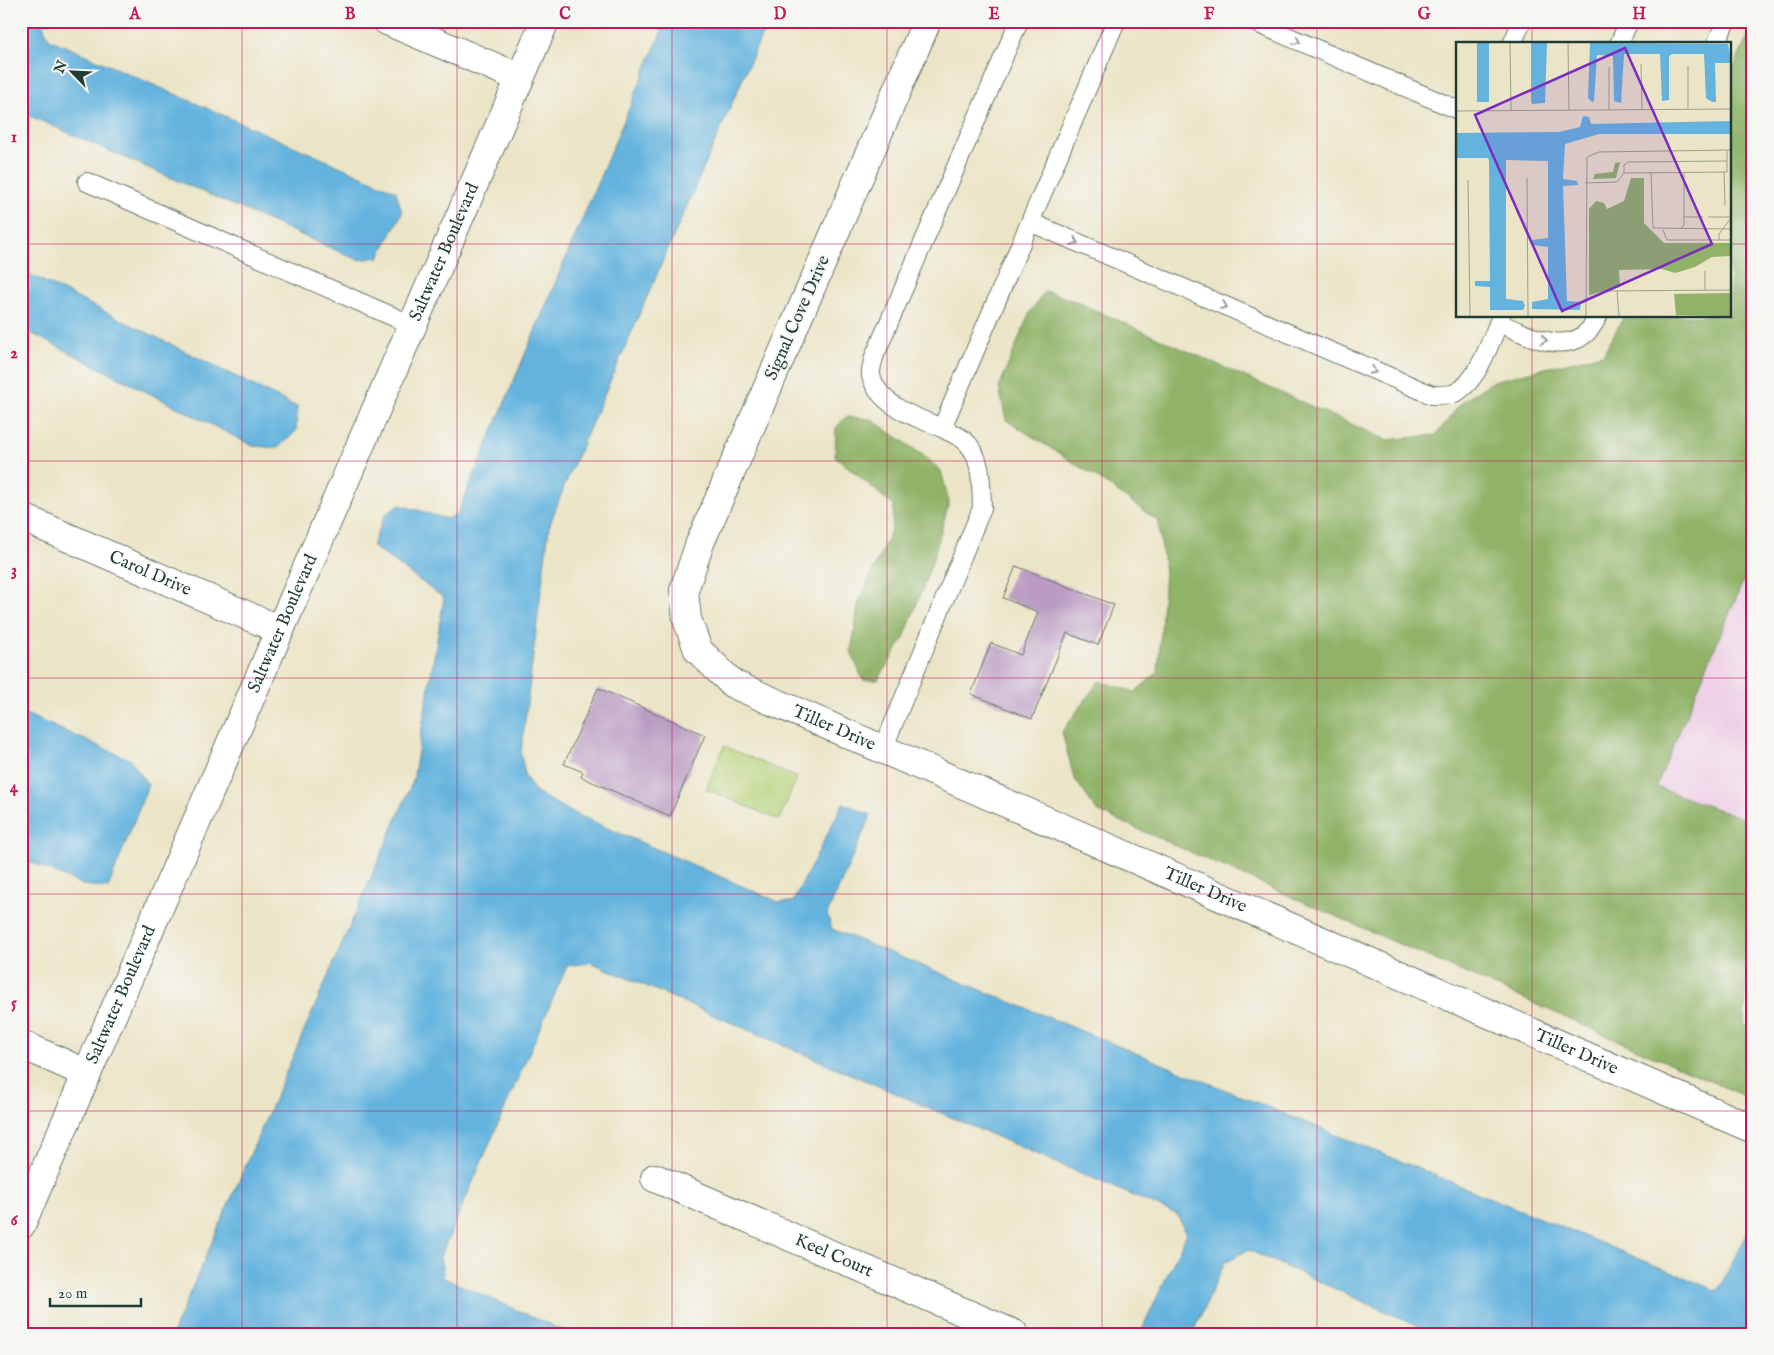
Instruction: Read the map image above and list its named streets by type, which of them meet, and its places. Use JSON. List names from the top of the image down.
{
  "streets": {
    "street": [
      "Saltwater Boulevard",
      "Signal Cove Drive",
      "Carol Drive",
      "Tiller Drive",
      "Keel Court"
    ]
  },
  "crossings": [
    ["Saltwater Boulevard", "Carol Drive"],
    ["Signal Cove Drive", "Tiller Drive"]
  ],
  "scale_bar": "20 m",
  "north": "top left",
  "grid": {
    "columns": [
      "A",
      "B",
      "C",
      "D",
      "E",
      "F",
      "G",
      "H"
    ],
    "rows": [
      "1",
      "2",
      "3",
      "4",
      "5",
      "6"
    ]
  }
}
